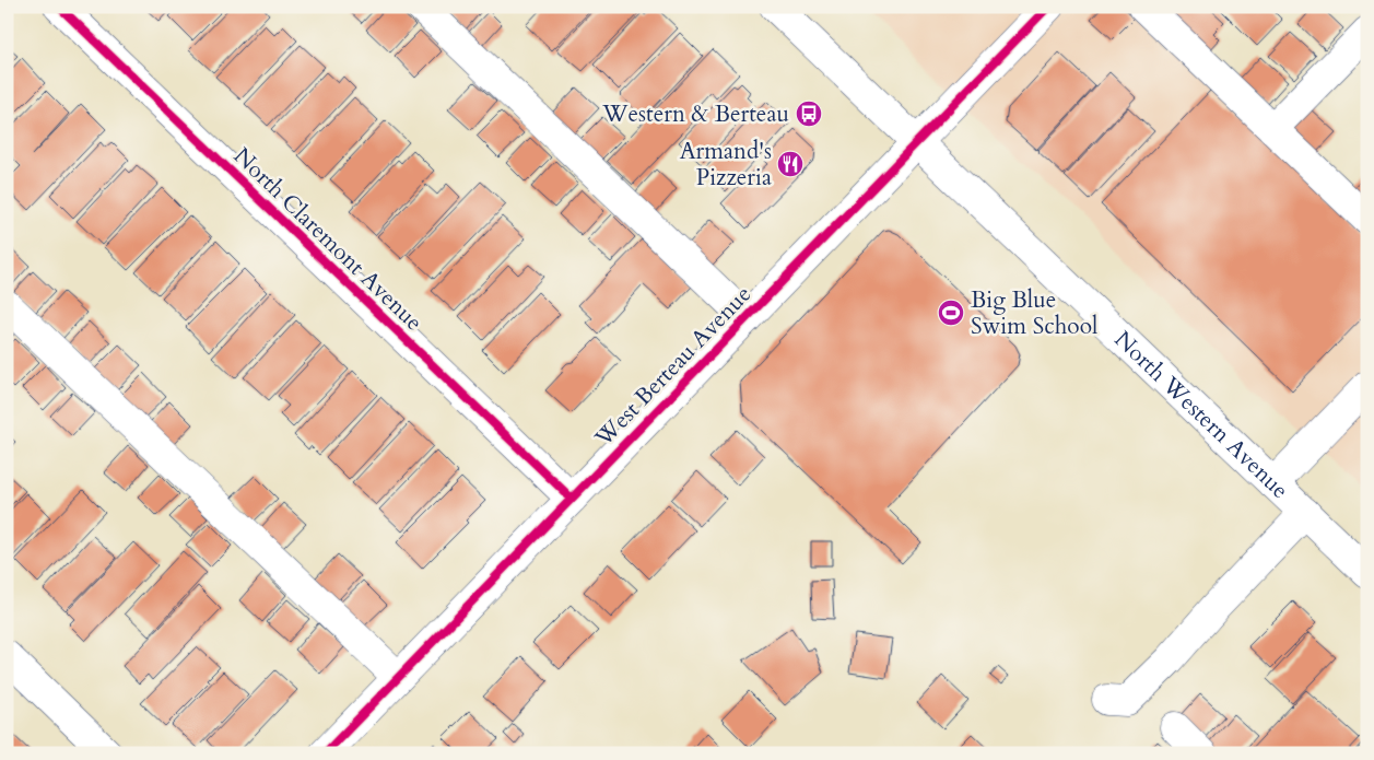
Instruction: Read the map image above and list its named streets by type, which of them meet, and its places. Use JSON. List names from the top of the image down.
{
  "streets": {
    "street": ["North Claremont Avenue", "West Berteau Avenue", "North Western Avenue"]
  },
  "crossings": [
    ["North Claremont Avenue", "West Berteau Avenue"],
    ["West Berteau Avenue", "North Western Avenue"]
  ],
  "places": {
    "bus stop": ["Western & Berteau"],
    "restaurant": ["Armand's Pizzeria"],
    "sports": ["Big Blue Swim School"]
  }
}
